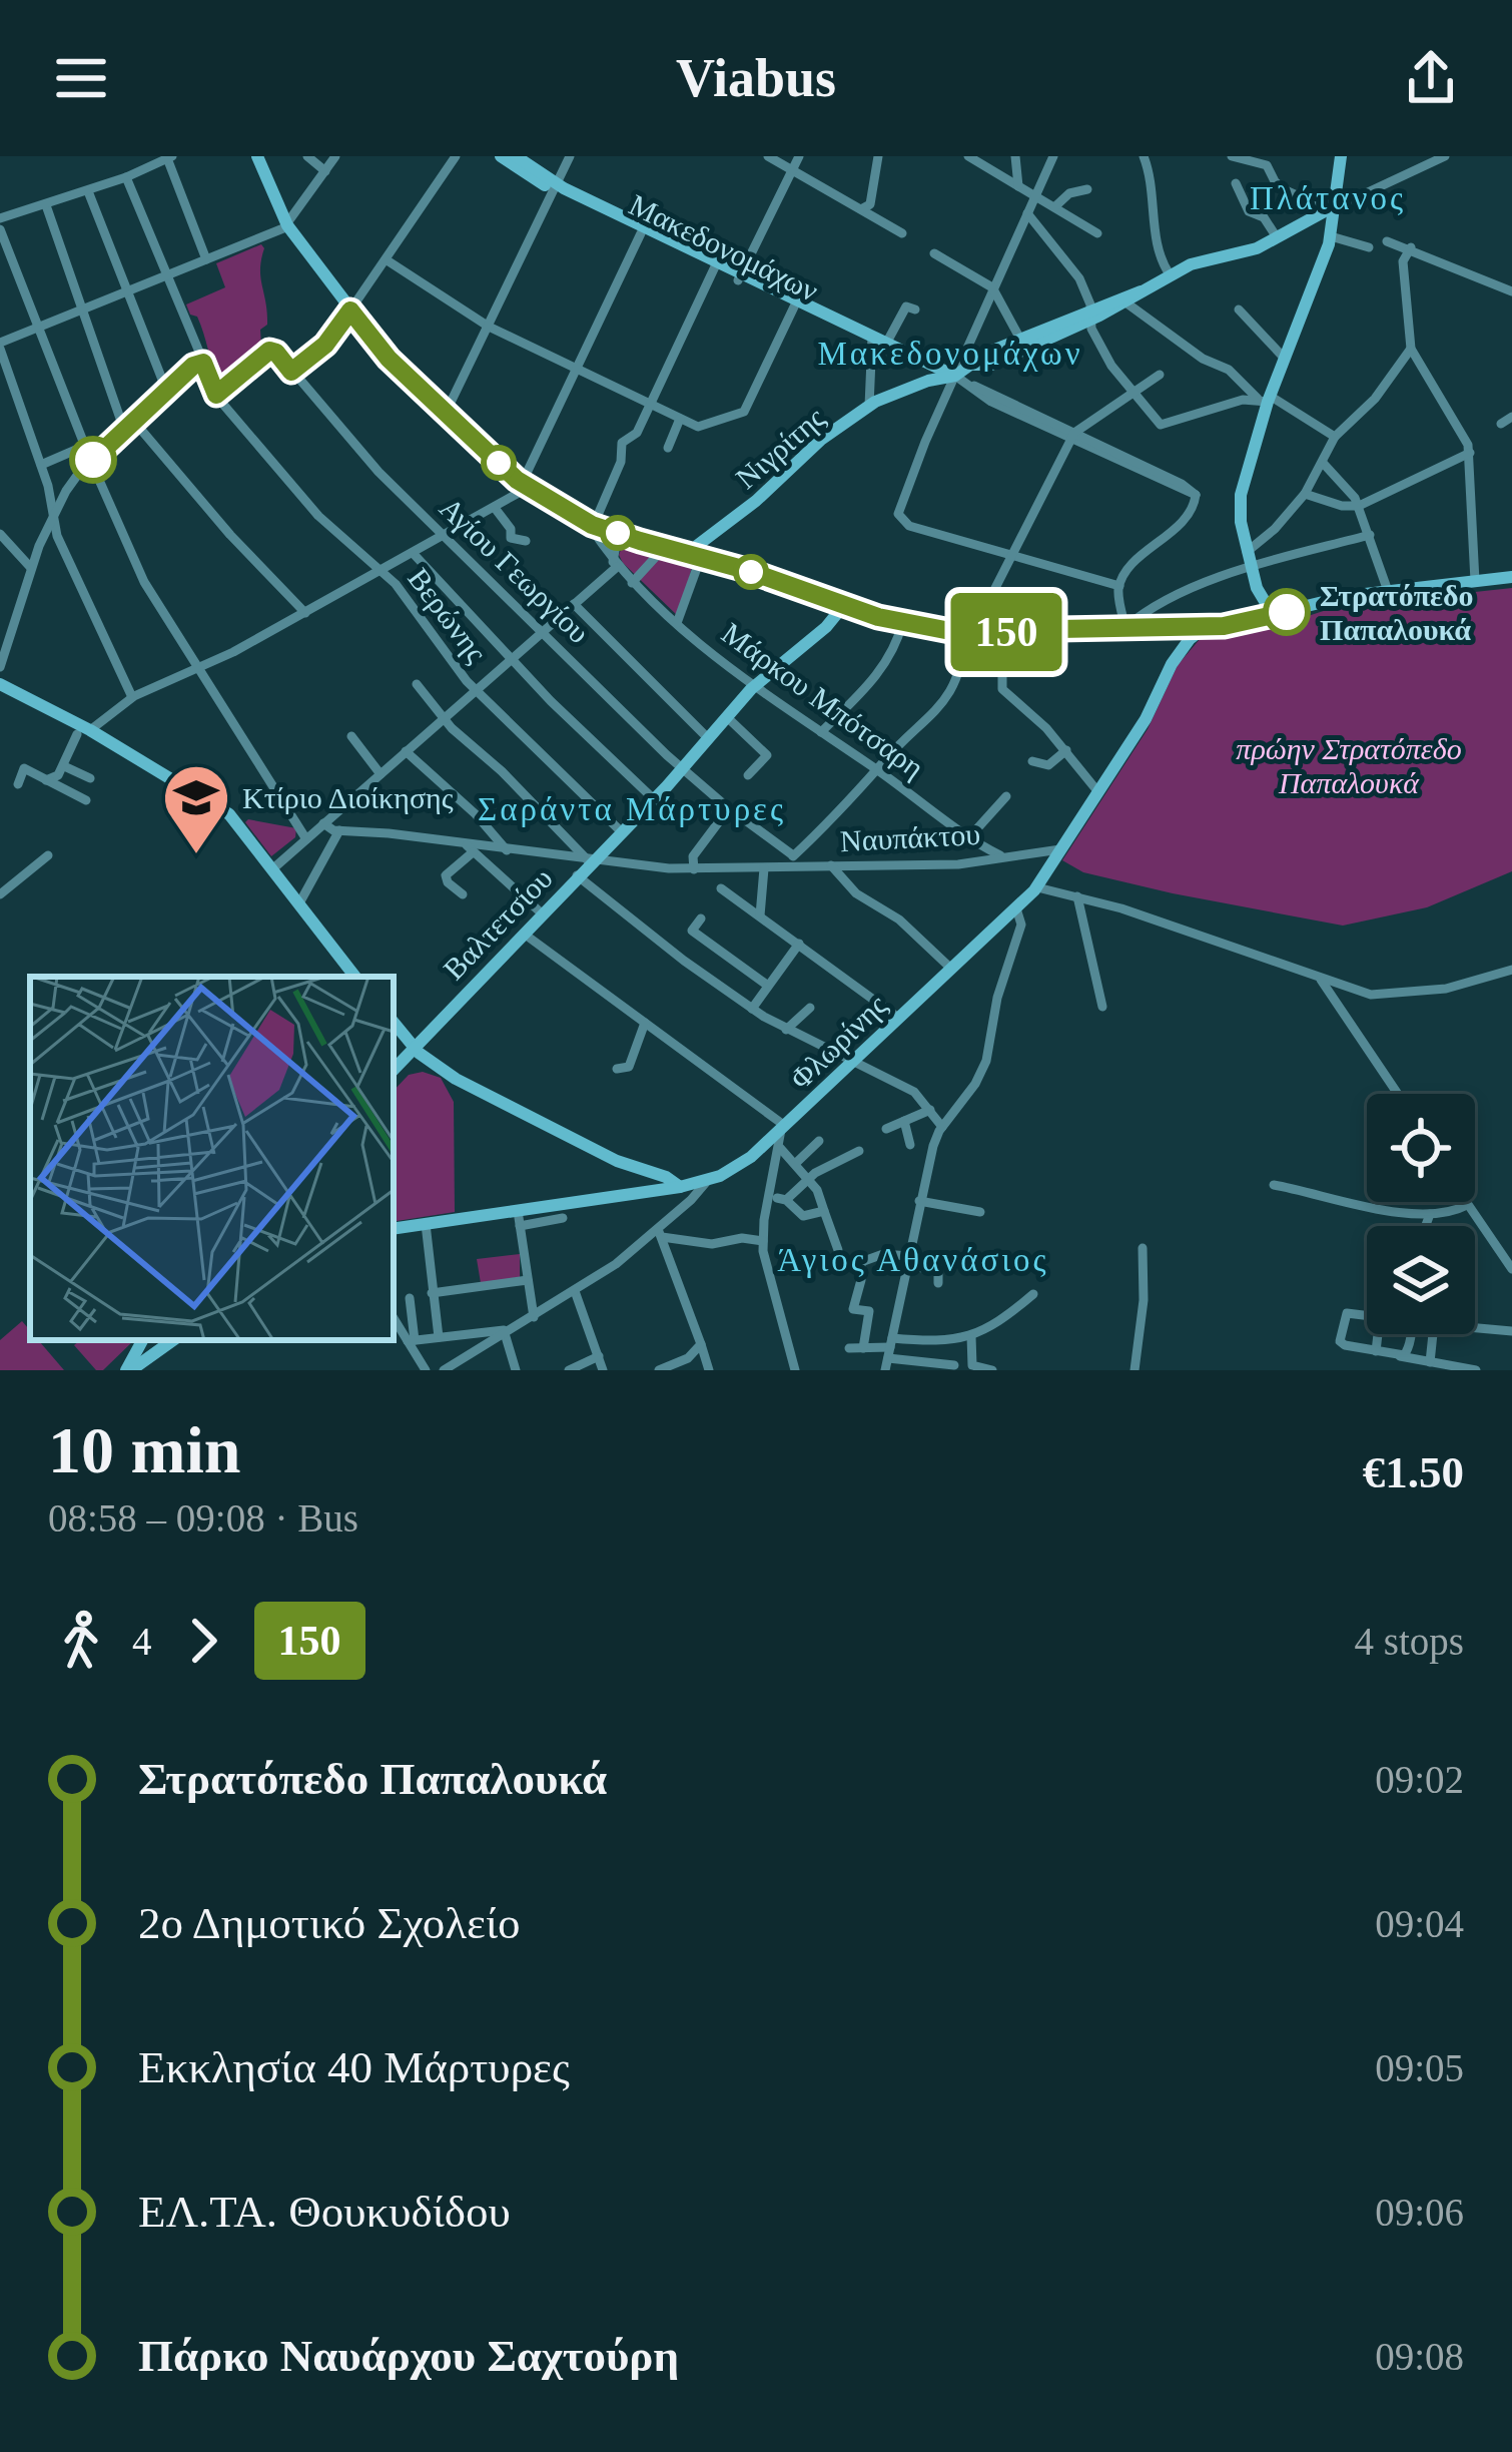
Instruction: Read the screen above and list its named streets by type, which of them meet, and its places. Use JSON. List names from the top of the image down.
{
  "streets": {
    "street": [
      "Μακεδονομάχων",
      "Νιγρίτης",
      "Αγίου Γεωργίου",
      "Βερώνης",
      "Μάρκου Μπότσαρη",
      "Ναυπάκτου",
      "Βαλτετσίου",
      "Φλωρίνης"
    ]
  },
  "crossings": [
    ["Μακεδονομάχων", "Νιγρίτης"],
    ["Αγίου Γεωργίου", "Ναυπάκτου"],
    ["Αγίου Γεωργίου", "Βαλτετσίου"],
    ["Βερώνης", "Βαλτετσίου"],
    ["Μάρκου Μπότσαρη", "Ναυπάκτου"],
    ["Μάρκου Μπότσαρη", "Βαλτετσίου"],
    ["Ναυπάκτου", "Βαλτετσίου"]
  ],
  "districts": [
    "Πλάτανος",
    "Μακεδονομάχων",
    "Σαράντα Μάρτυρες",
    "Άγιος Αθανάσιος"
  ],
  "parks": ["πρώην Στρατόπεδο Παπαλουκά"],
  "places": {
    "other": ["Στρατόπεδο Παπαλουκά"],
    "school or university": ["Κτίριο Διοίκησης"]
  },
  "lines": ["bus line 150"],
  "page": {
    "header": "Viabus",
    "on_map": "150",
    "heading": ["10 min", "08:58 – 09:08 · Bus", "€1.50"],
    "legs": ["4", "150", "4 stops"],
    "list": [
      {
        "name": "Στρατόπεδο Παπαλουκά",
        "value": "09:02"
      },
      {
        "name": "2ο Δημοτικό Σχολείο",
        "value": "09:04"
      },
      {
        "name": "Εκκλησία 40 Μάρτυρες",
        "value": "09:05"
      },
      {
        "name": "ΕΛ.ΤΑ. Θουκυδίδου",
        "value": "09:06"
      },
      {
        "name": "Πάρκο Ναυάρχου Σαχτούρη",
        "value": "09:08"
      }
    ]
  }
}
